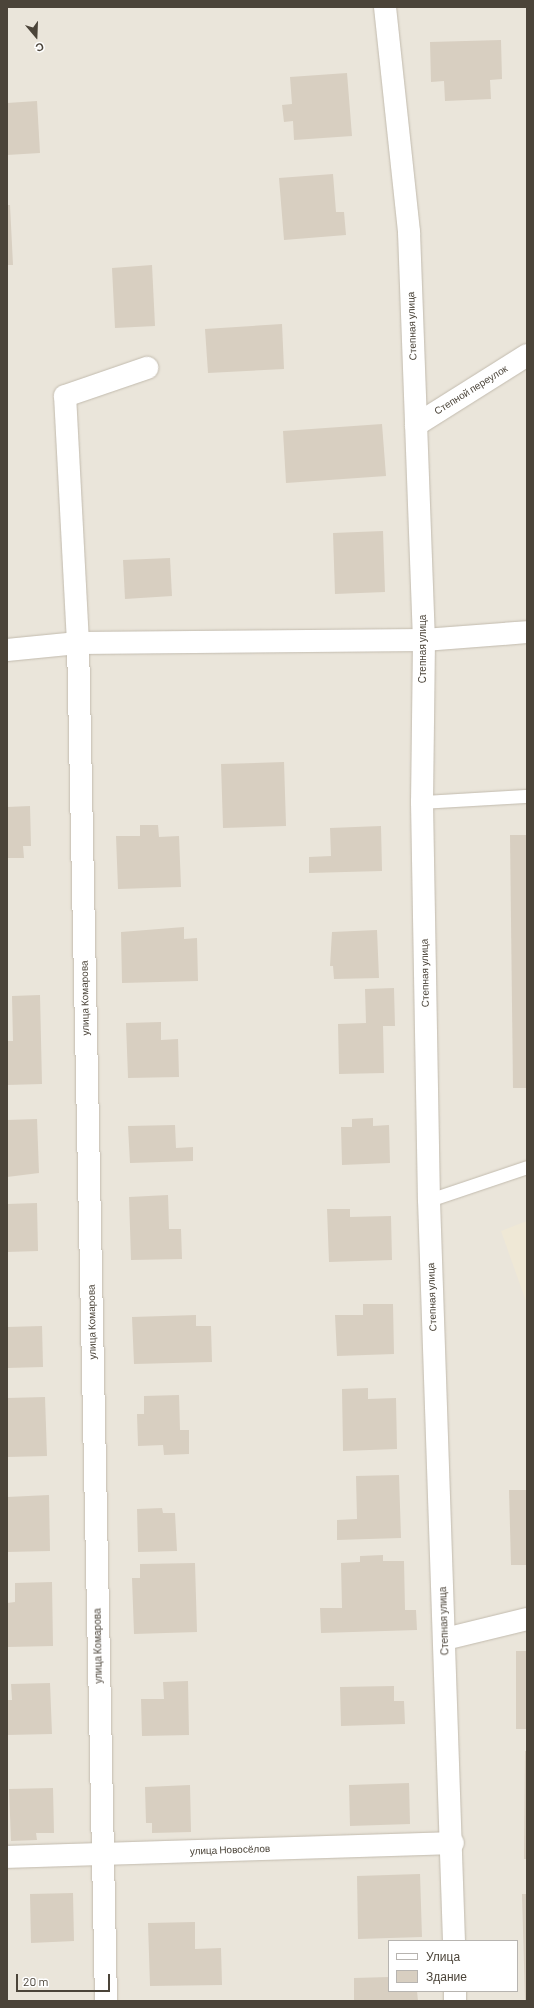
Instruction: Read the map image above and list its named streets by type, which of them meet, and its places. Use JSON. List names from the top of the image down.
{
  "streets": {
    "street": [
      "Степная улица",
      "Степной переулок",
      "улица Комарова",
      "улица Новосёлов"
    ]
  },
  "crossings": [
    ["Степная улица", "Степной переулок"],
    ["Степная улица", "улица Новосёлов"],
    ["улица Комарова", "улица Новосёлов"]
  ],
  "legend": ["Улица", "Здание"],
  "scale_bar": "20 m",
  "north": "bottom"
}
